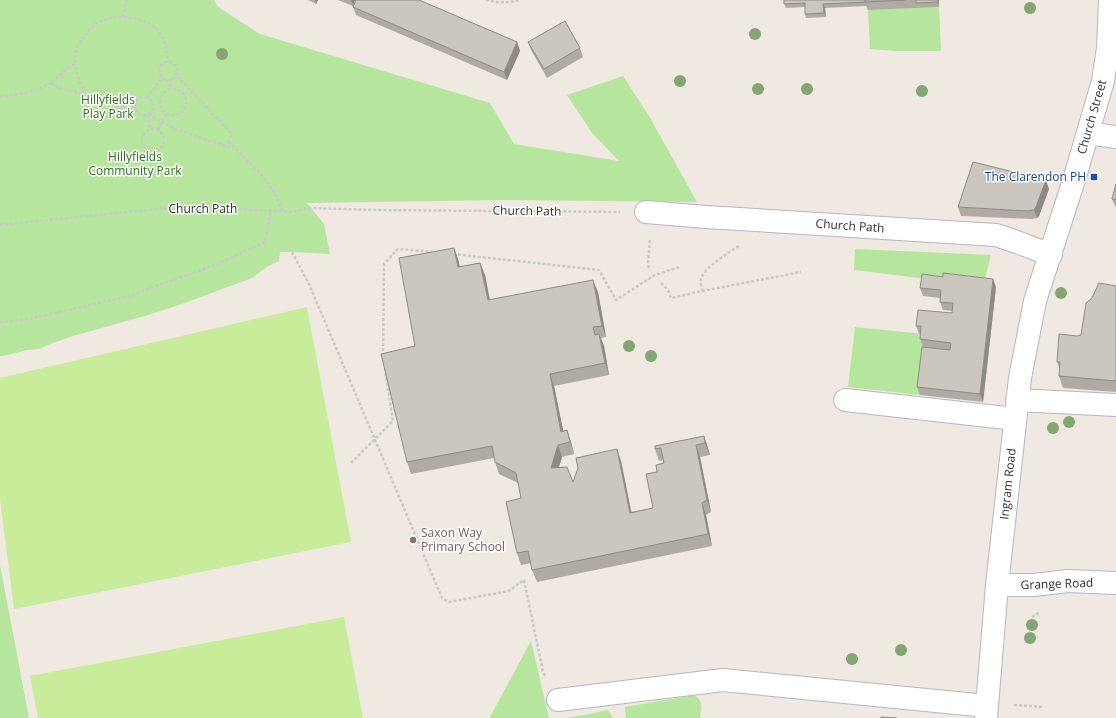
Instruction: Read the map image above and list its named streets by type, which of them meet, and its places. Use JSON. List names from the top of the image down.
{
  "streets": {
    "street": [
      "Church Street",
      "Church Path",
      "Ingram Road",
      "Grange Road"
    ]
  },
  "crossings": [
    ["Church Street", "Church Path"],
    ["Church Street", "Ingram Road"],
    ["Church Path", "Ingram Road"],
    ["Ingram Road", "Grange Road"]
  ],
  "parks": ["Hillyfields Play Park", "Hillyfields Community Park"],
  "places": {
    "transit": ["The Clarendon PH"],
    "other": ["Saxon Way Primary School"]
  }
}
